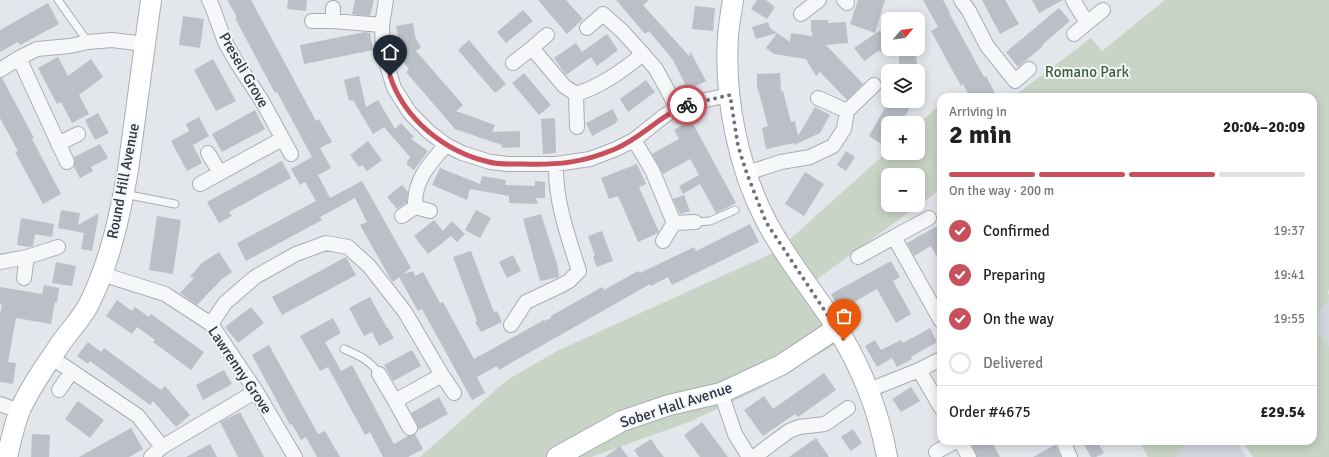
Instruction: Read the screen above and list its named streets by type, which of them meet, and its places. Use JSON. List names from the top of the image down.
{
  "streets": {
    "street": [
      "Preseli Grove",
      "Round Hill Avenue",
      "Lawrenny Grove",
      "Sober Hall Avenue"
    ]
  },
  "crossings": [
    ["Round Hill Avenue", "Lawrenny Grove"]
  ],
  "parks": ["Romano Park"],
  "north": "top right",
  "page": {
    "map_buttons": ["+", "−"],
    "heading": ["2 min", "Arriving in", "20:04–20:09"],
    "panel": ["Order #4675", "£29.54"],
    "bar": "On the way · 200 m",
    "list": [
      ["Confirmed", "19:37"],
      ["Preparing", "19:41"],
      ["On the way", "19:55"],
      "Delivered"
    ]
  }
}
